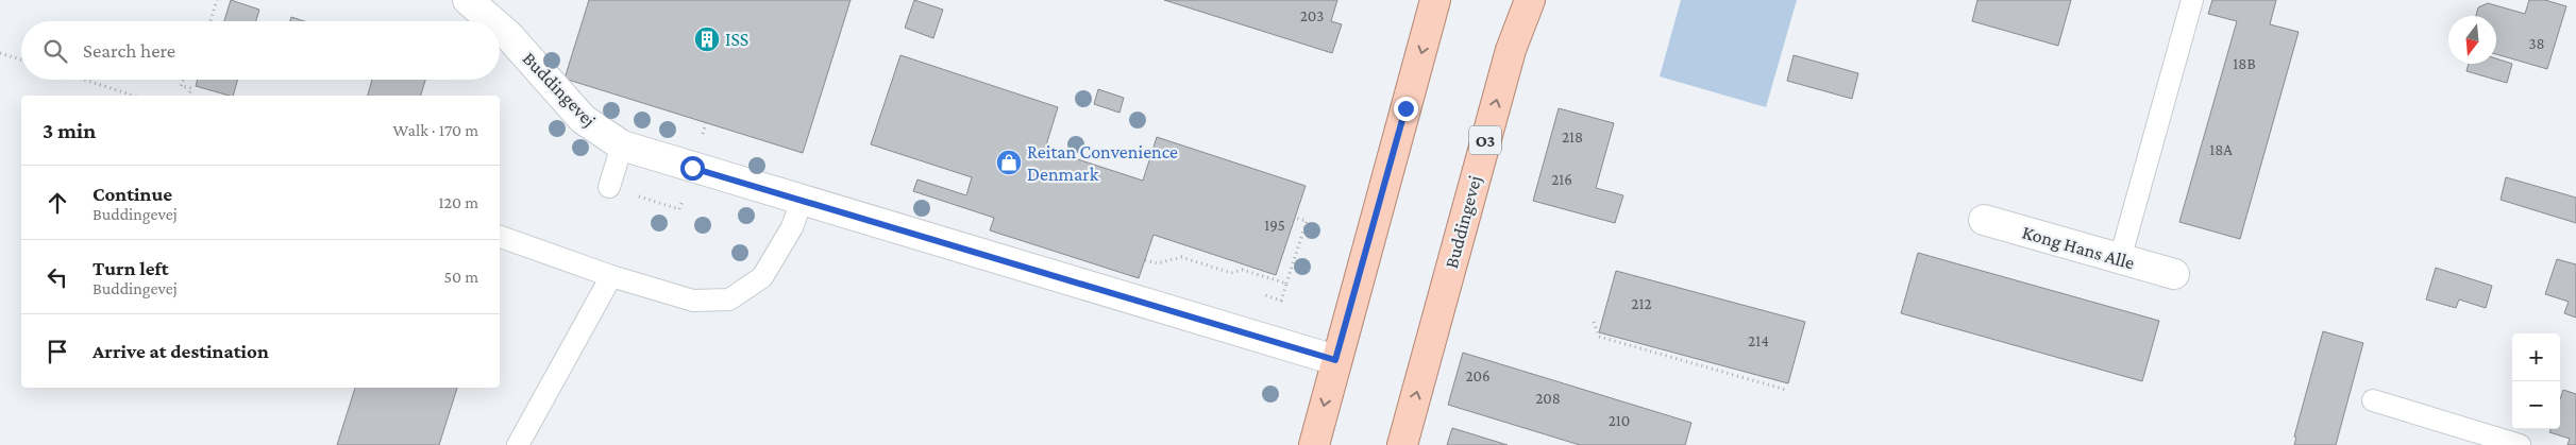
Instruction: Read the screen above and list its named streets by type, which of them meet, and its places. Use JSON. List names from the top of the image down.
{
  "streets": {
    "main road": ["Buddingevej", "O3"],
    "street": ["Kong Hans Alle"]
  },
  "places": {
    "building": ["ISS"],
    "shop": ["Reitan Convenience Denmark"]
  },
  "house_numbers": [
    "203",
    "38",
    "18B",
    "218",
    "18A",
    "216",
    "195",
    "212",
    "214",
    "206",
    "208",
    "210"
  ],
  "north": "bottom",
  "page": {
    "search": "Search here",
    "heading": ["3 min", "Walk · 170 m"],
    "list": [
      ["Continue", "Buddingevej", "120 m"],
      ["Turn left", "Buddingevej", "50 m"],
      "Arrive at destination"
    ],
    "map_buttons": ["+", "−"]
  }
}
